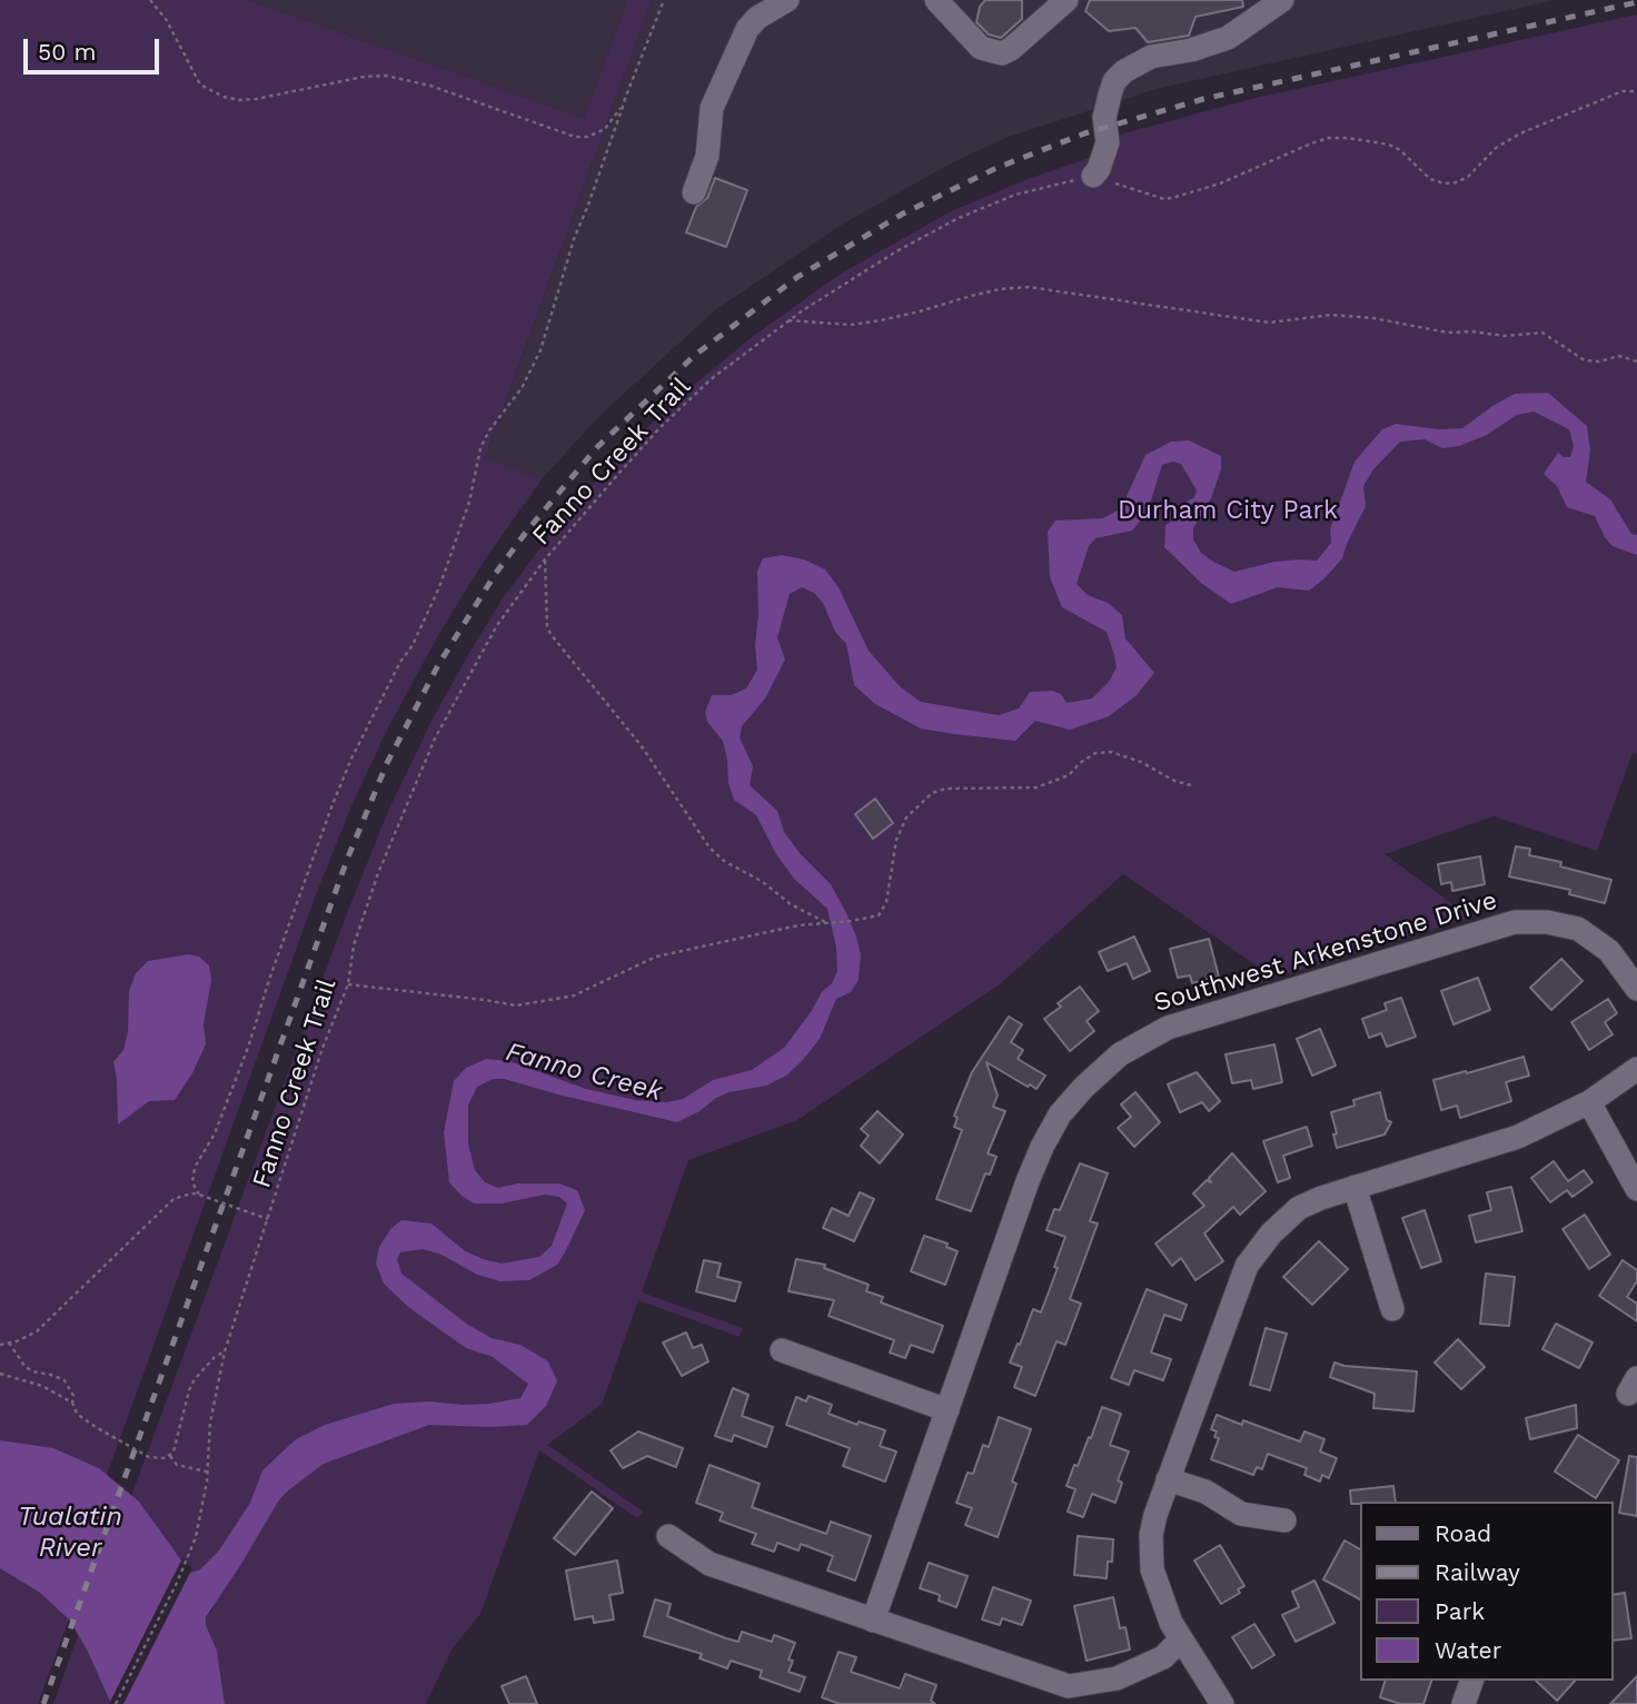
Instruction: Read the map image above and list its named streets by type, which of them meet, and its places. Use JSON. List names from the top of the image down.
{
  "streets": {
    "street": ["Southwest Arkenstone Drive"],
    "path": ["Fanno Creek Trail"]
  },
  "water": ["Fanno Creek", "Tualatin River"],
  "parks": ["Durham City Park"],
  "legend": [
    "Road",
    "Railway",
    "Park",
    "Water"
  ],
  "scale_bar": "50 m"
}
